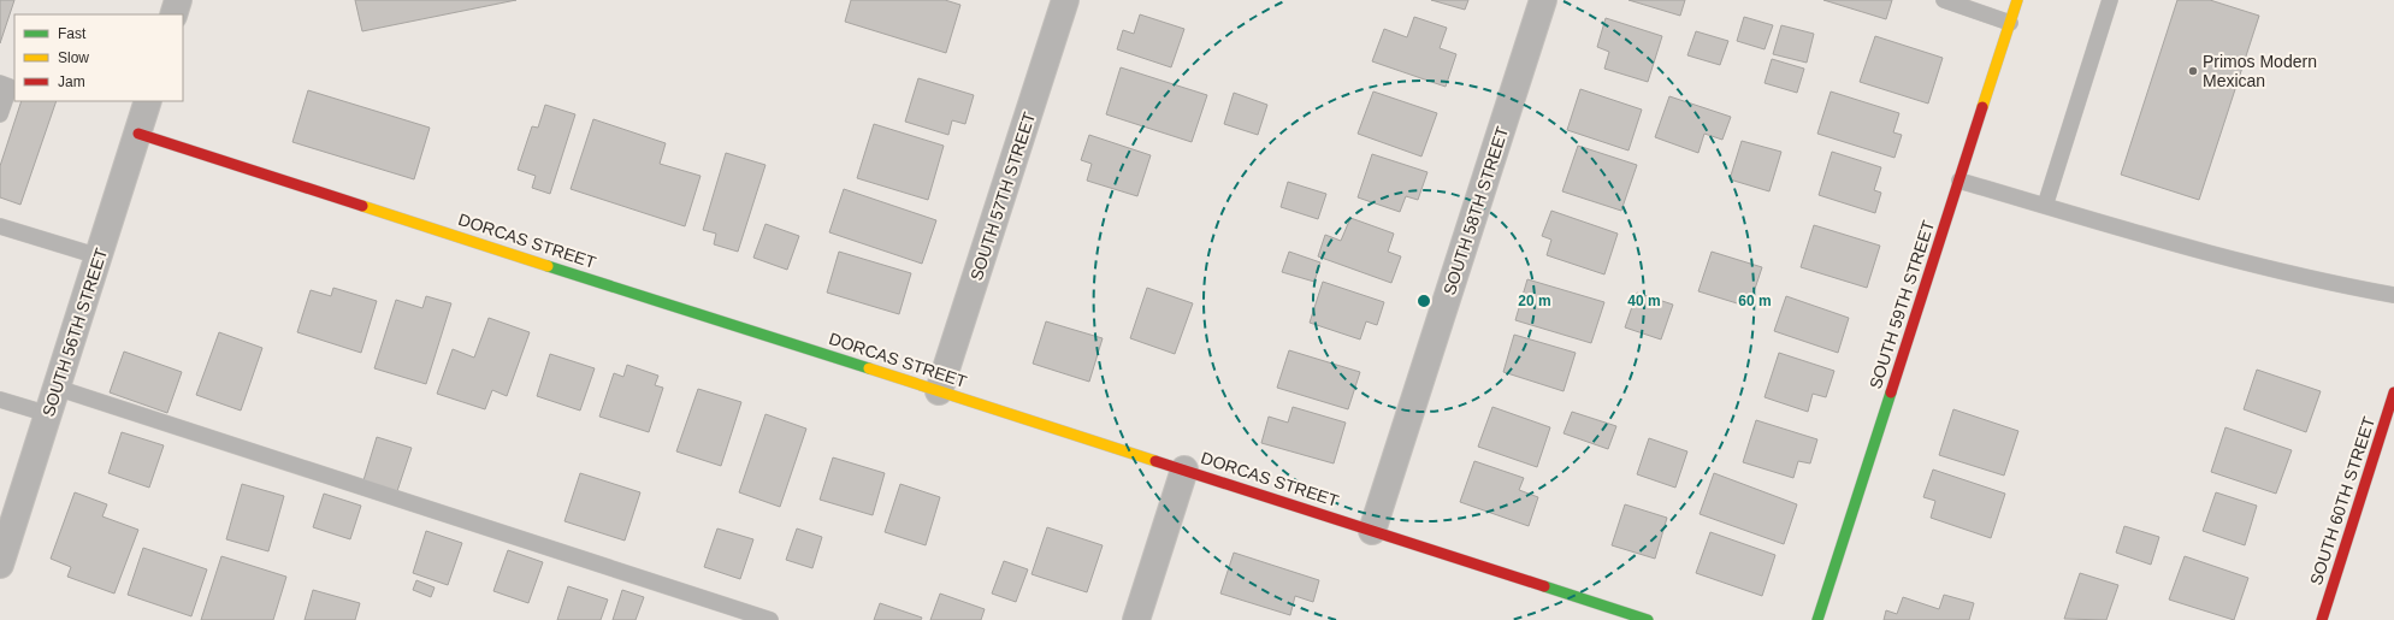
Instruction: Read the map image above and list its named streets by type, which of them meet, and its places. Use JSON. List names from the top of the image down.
{
  "streets": {
    "street": [
      "SOUTH 57TH STREET",
      "SOUTH 58TH STREET",
      "DORCAS STREET",
      "SOUTH 59TH STREET",
      "SOUTH 56TH STREET",
      "SOUTH 60TH STREET"
    ]
  },
  "crossings": [
    ["SOUTH 57TH STREET", "DORCAS STREET"],
    ["SOUTH 58TH STREET", "DORCAS STREET"],
    ["DORCAS STREET", "SOUTH 56TH STREET"]
  ],
  "places": ["Primos Modern Mexican"],
  "legend": ["Fast", "Slow", "Jam"],
  "rings": ["20 m", "40 m", "60 m"]
}
